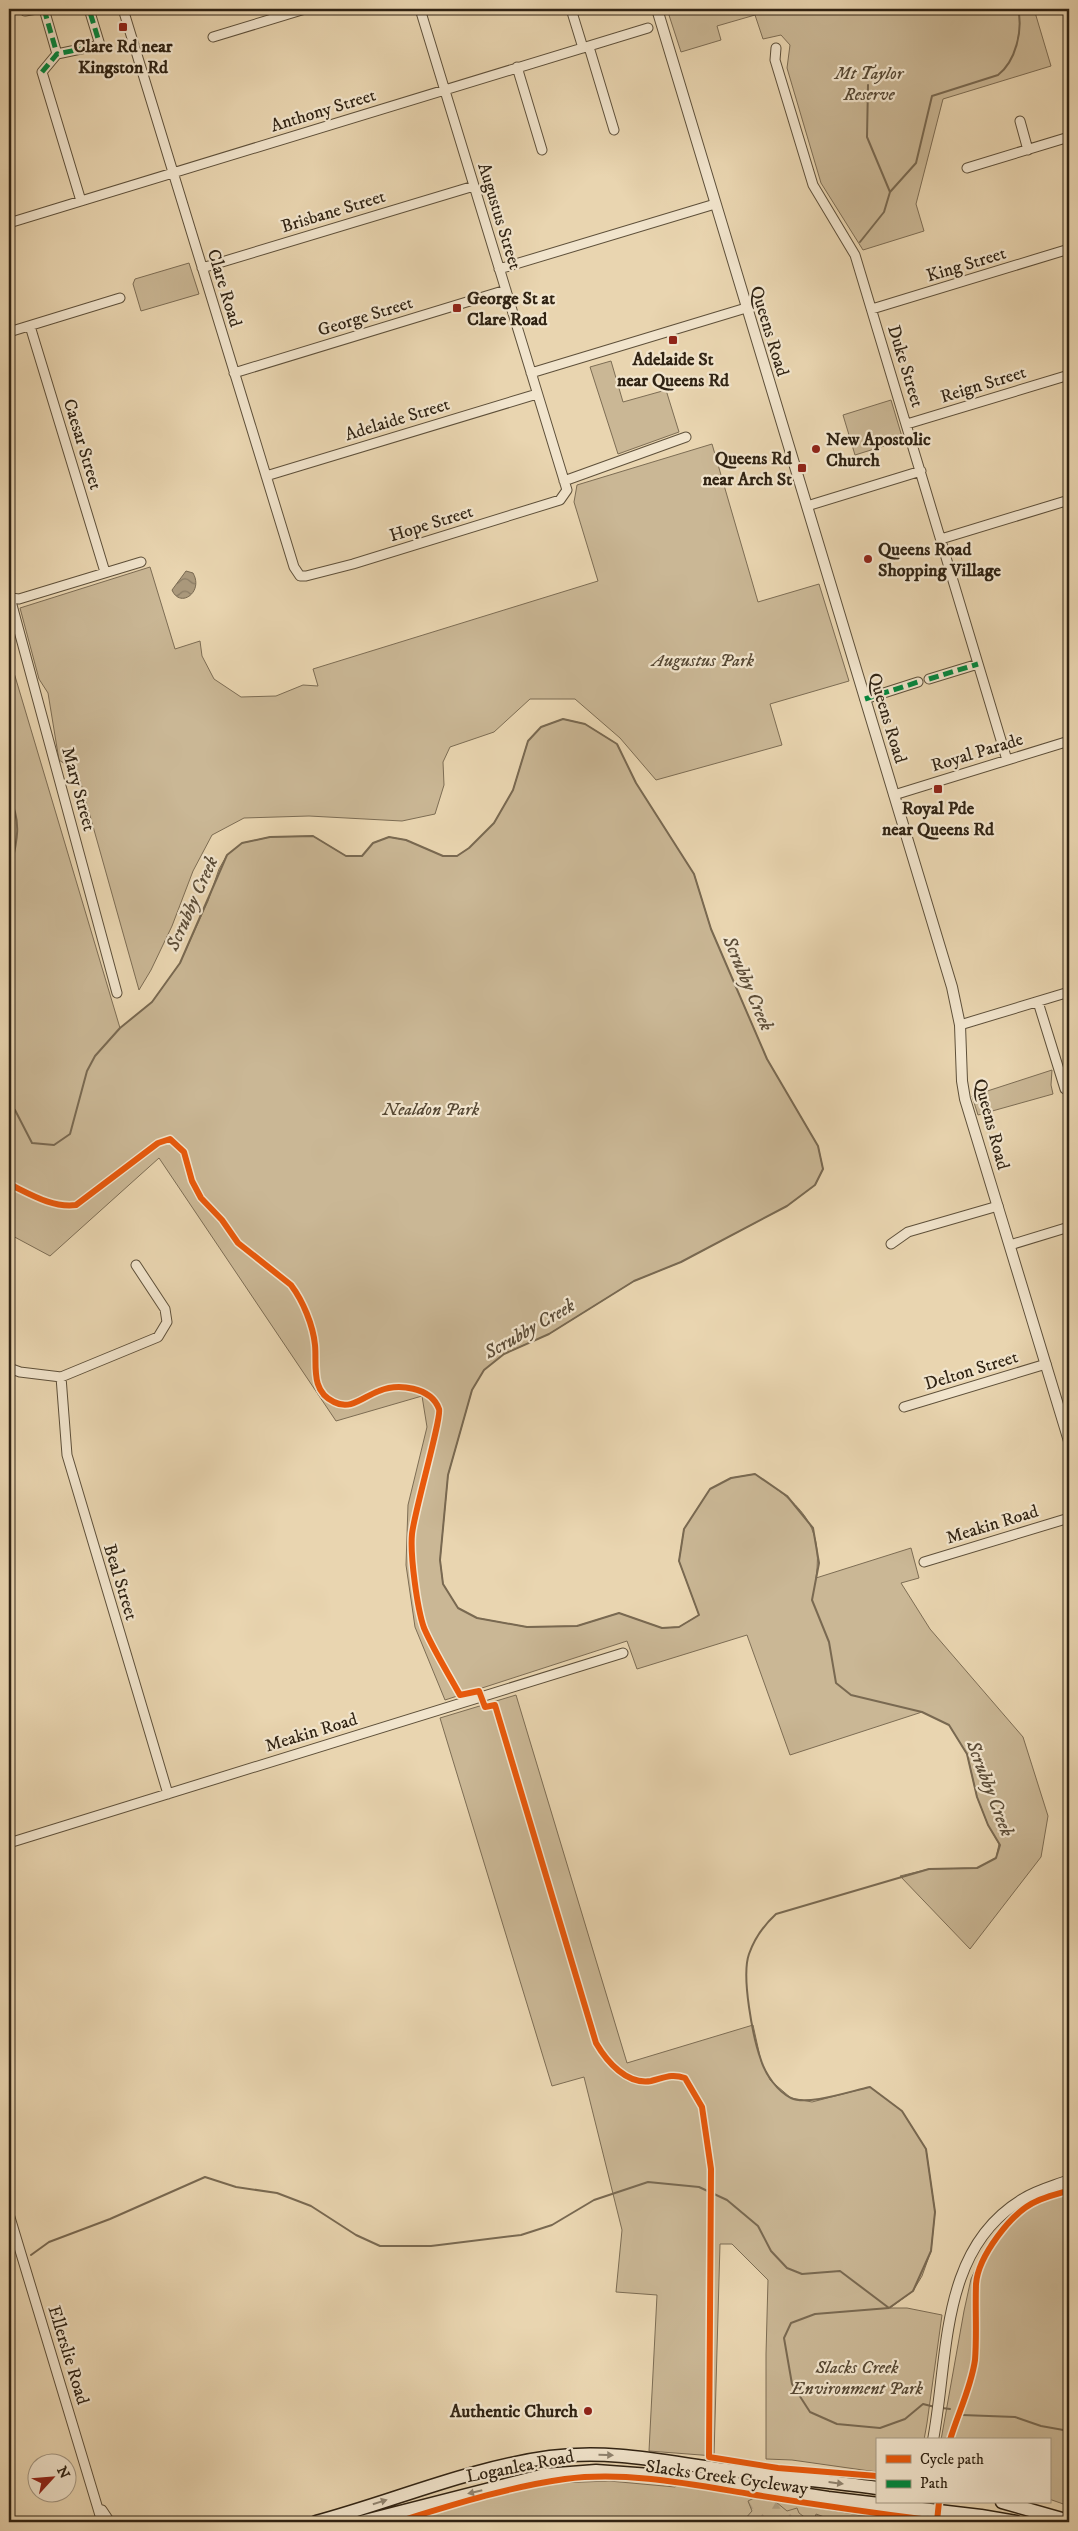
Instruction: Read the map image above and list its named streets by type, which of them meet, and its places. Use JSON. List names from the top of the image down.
{
  "streets": {
    "main road": ["Loganlea Road"],
    "street": [
      "Anthony Street",
      "Brisbane Street",
      "Augustus Street",
      "King Street",
      "Clare Road",
      "George Street",
      "Queens Road",
      "Duke Street",
      "Reign Street",
      "Adelaide Street",
      "Caesar Street",
      "Hope Street",
      "Royal Parade",
      "Mary Street",
      "Delton Street",
      "Meakin Road",
      "Beal Street",
      "Ellerslie Road"
    ],
    "cycle path": ["Slacks Creek Cycleway"]
  },
  "crossings": [
    ["Anthony Street", "Augustus Street"],
    ["Anthony Street", "Clare Road"],
    ["Brisbane Street", "Augustus Street"],
    ["Brisbane Street", "Clare Road"],
    ["Augustus Street", "George Street"],
    ["Augustus Street", "Adelaide Street"],
    ["Augustus Street", "Hope Street"],
    ["King Street", "Duke Street"],
    ["Clare Road", "George Street"],
    ["Clare Road", "Adelaide Street"],
    ["Clare Road", "Hope Street"],
    ["Queens Road", "Royal Parade"],
    ["Queens Road", "Delton Street"],
    ["Duke Street", "Reign Street"],
    ["Duke Street", "Royal Parade"],
    ["Meakin Road", "Beal Street"]
  ],
  "water": ["Scrubby Creek"],
  "parks": [
    "Mt Taylor Reserve",
    "Augustus Park",
    "Nealdon Park",
    "Slacks Creek Environment Park"
  ],
  "places": {
    "transit": [
      "Clare Rd near Kingston Rd",
      "George St at Clare Road",
      "Adelaide St near Queens Rd",
      "Queens Rd near Arch St",
      "Royal Pde near Queens Rd"
    ],
    "other": ["New Apostolic Church", "Queens Road Shopping Village", "Authentic Church"]
  },
  "legend": ["Cycle path", "Path"],
  "north": "top right"
}
